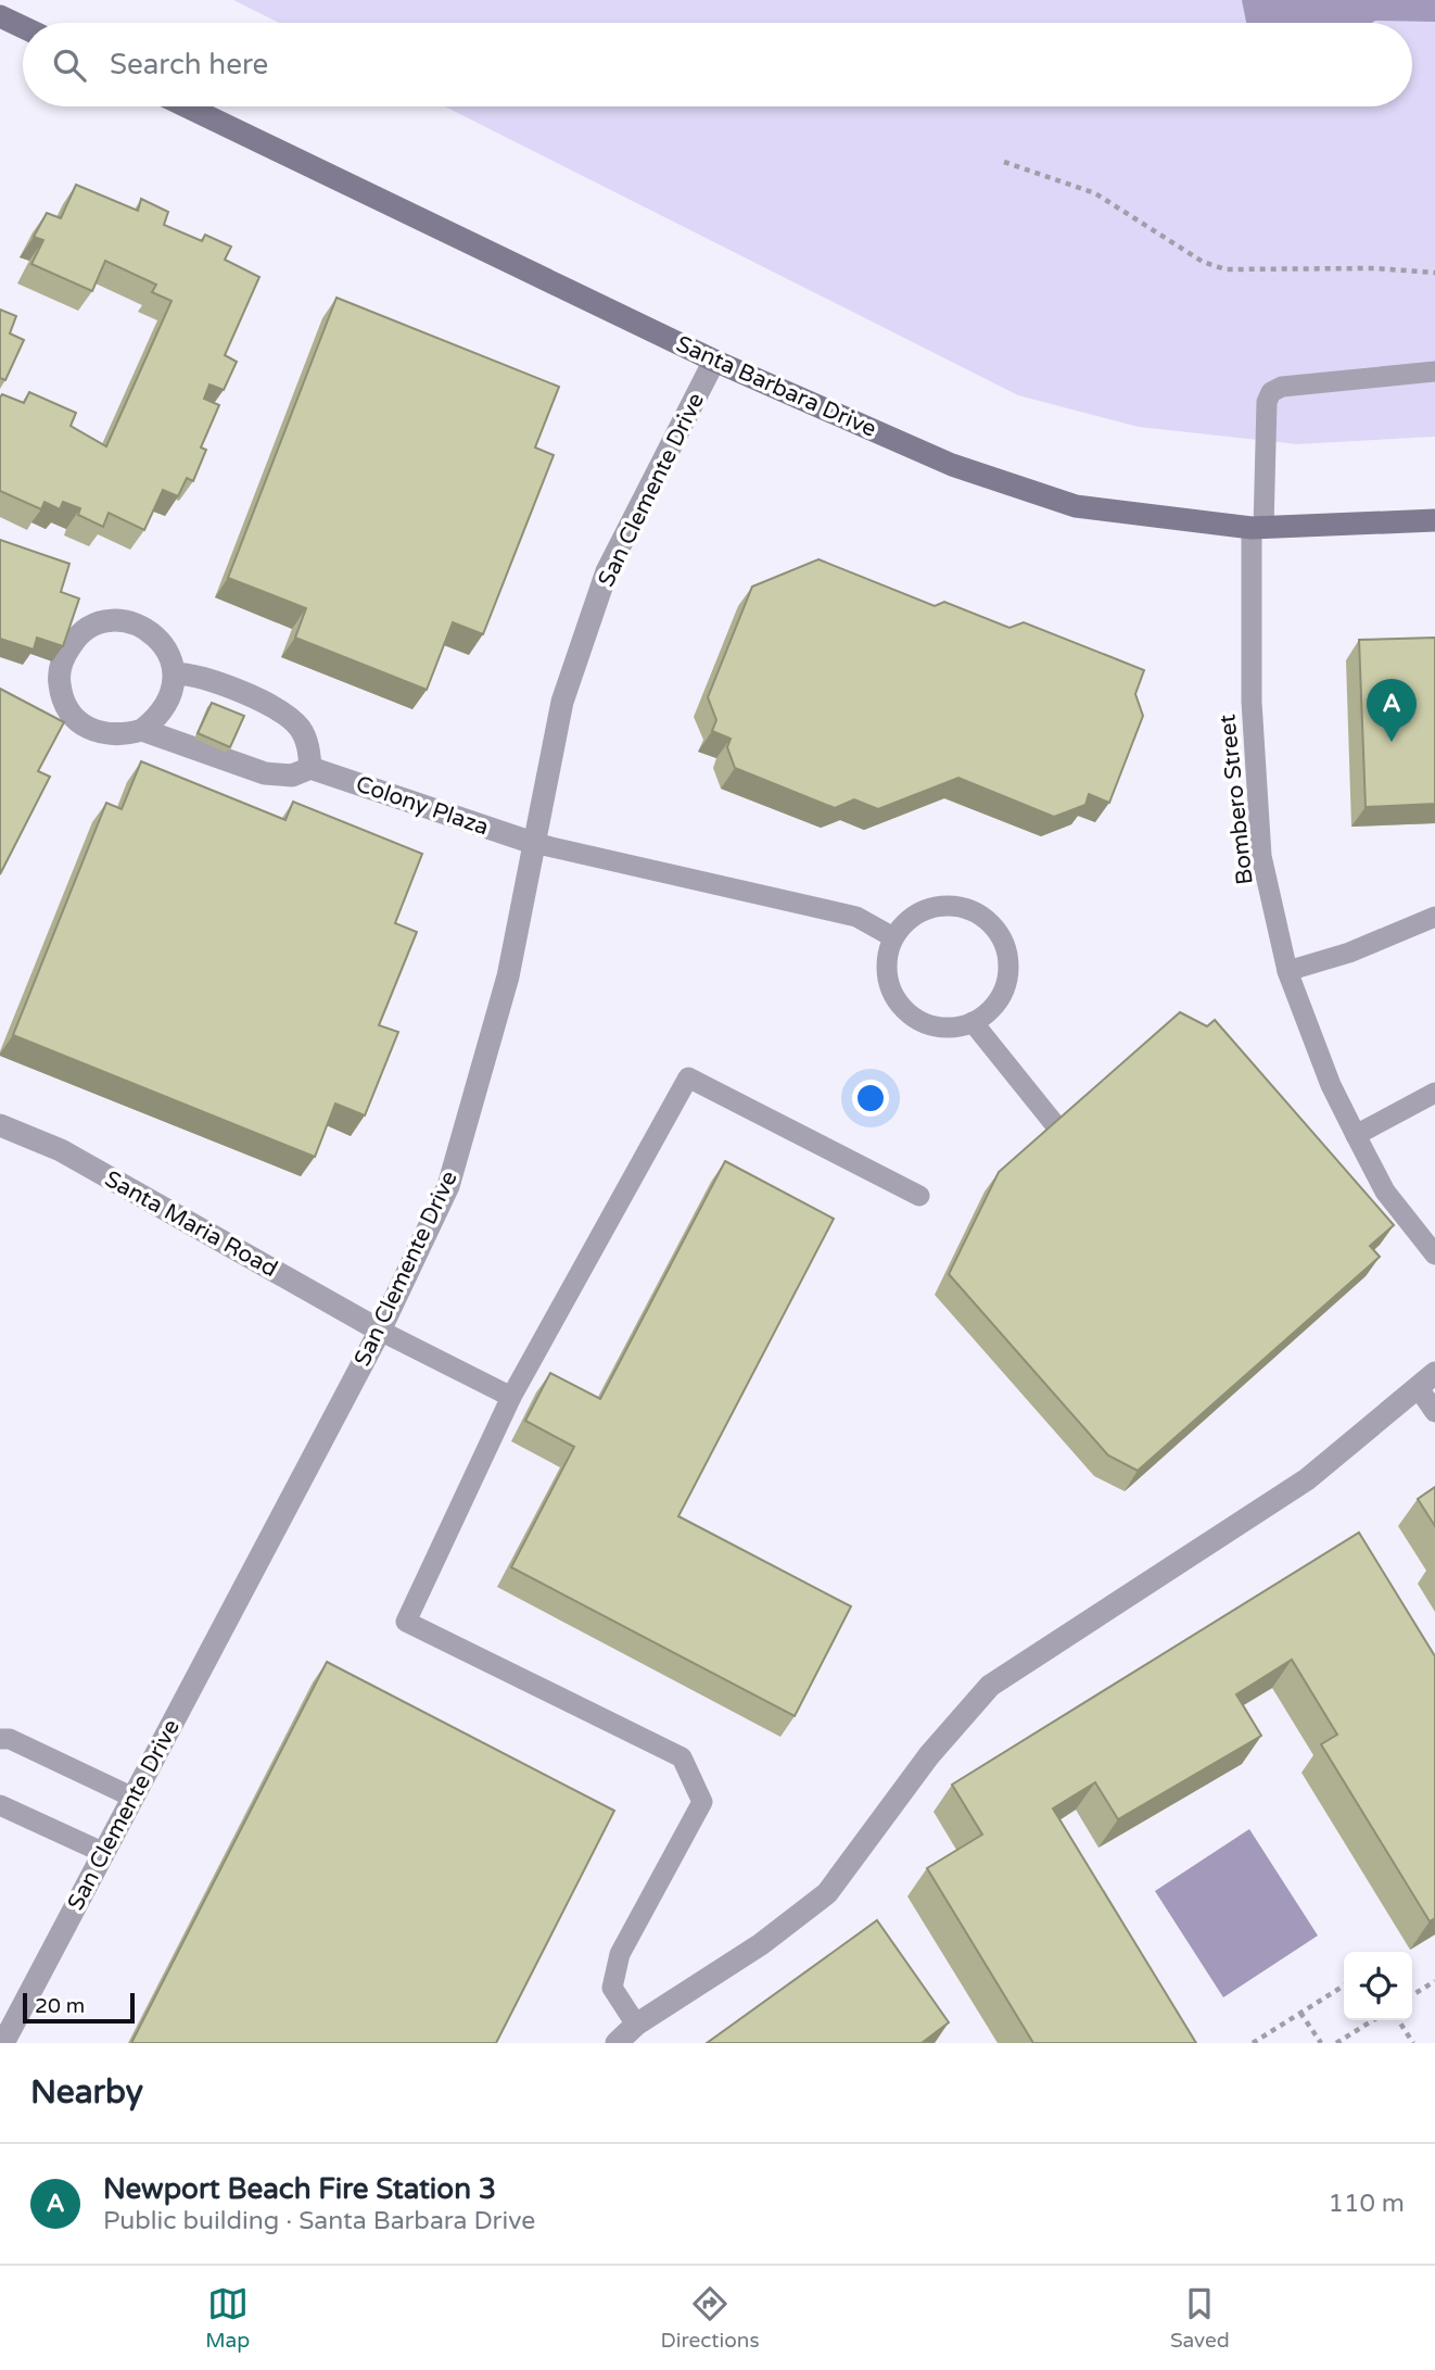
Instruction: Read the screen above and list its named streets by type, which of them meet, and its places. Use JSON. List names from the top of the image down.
{
  "streets": {
    "main road": ["Santa Barbara Drive"],
    "street": ["San Clemente Drive", "Colony Plaza", "Santa Maria Road"],
    "lane": ["Bombero Street"]
  },
  "crossings": [
    ["Santa Barbara Drive", "San Clemente Drive"],
    ["Santa Barbara Drive", "Bombero Street"],
    ["San Clemente Drive", "Colony Plaza"],
    ["San Clemente Drive", "Santa Maria Road"]
  ],
  "scale_bar": "20 m",
  "page": {
    "search": "Search here",
    "pins": "A",
    "scale": "20 m",
    "heading": "Nearby",
    "list": [
      {
        "mark": "A",
        "name": "Newport Beach Fire Station 3",
        "note": "Public building · Santa Barbara Drive",
        "value": "110 m"
      }
    ],
    "nav": ["Map", "Directions", "Saved"]
  }
}
